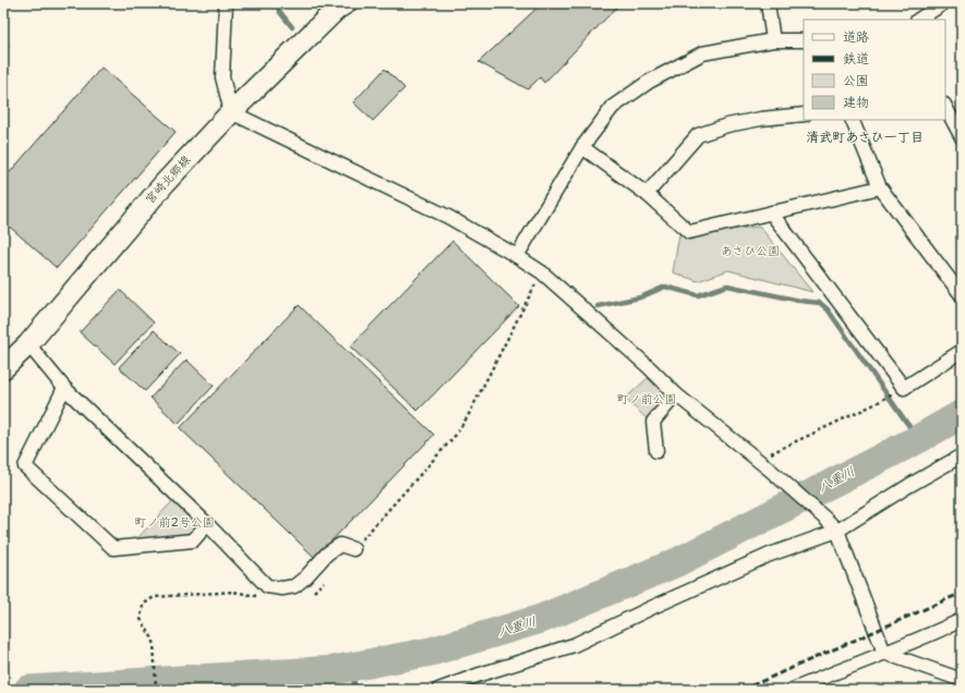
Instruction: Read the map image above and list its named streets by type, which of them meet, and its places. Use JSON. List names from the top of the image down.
{
  "streets": {
    "main road": ["宮崎北郷線"]
  },
  "districts": ["清武町あさひ一丁目"],
  "water": ["八重川"],
  "parks": ["あさひ公園", "町ノ前公園", "町ノ前2号公園"],
  "legend": [
    "道路",
    "鉄道",
    "公園",
    "建物"
  ]
}
